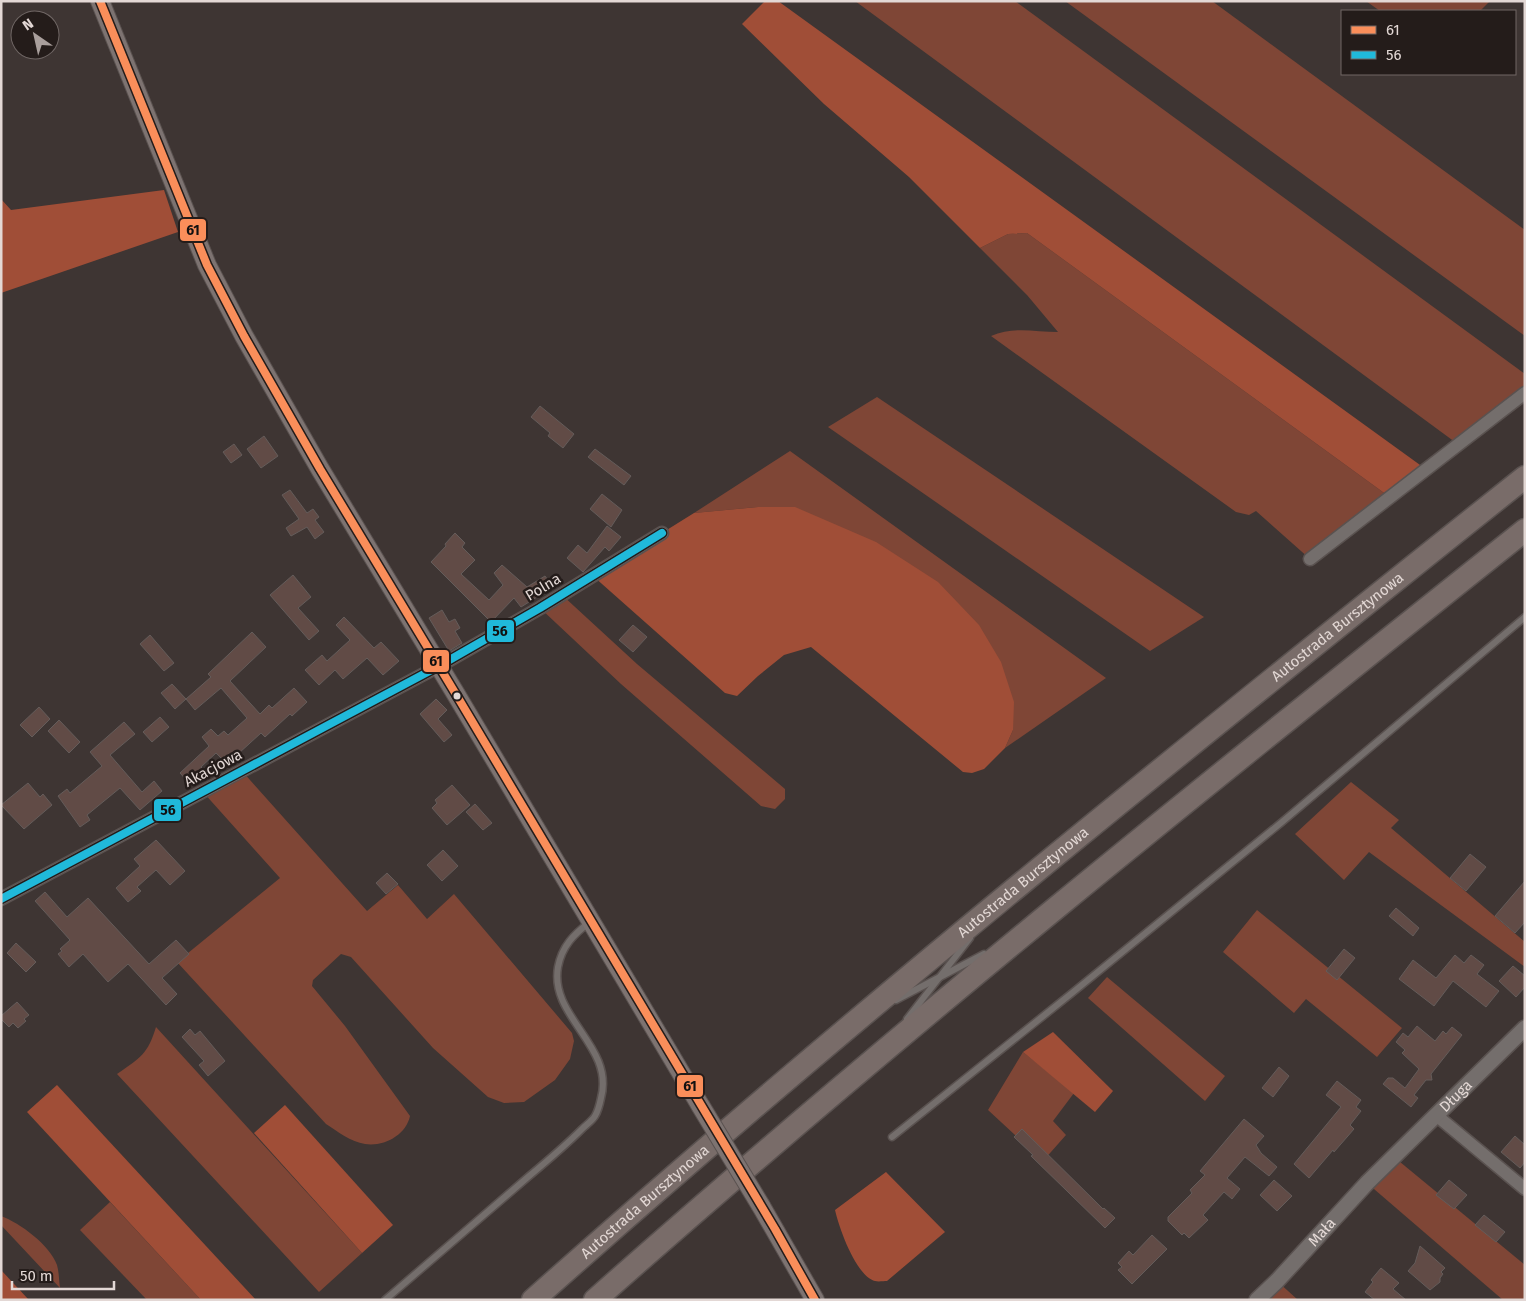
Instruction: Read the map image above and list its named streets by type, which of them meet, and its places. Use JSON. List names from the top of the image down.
{
  "streets": {
    "highway": ["Autostrada Bursztynowa"],
    "street": [
      "Polna",
      "Akacjowa",
      "Długa",
      "Mała"
    ]
  },
  "crossings": [
    ["Polna", "Akacjowa"],
    ["Długa", "Mała"]
  ],
  "lines": ["transit line 61", "transit line 56"],
  "legend": ["61", "56"],
  "scale_bar": "50 m",
  "north": "top left"
}
